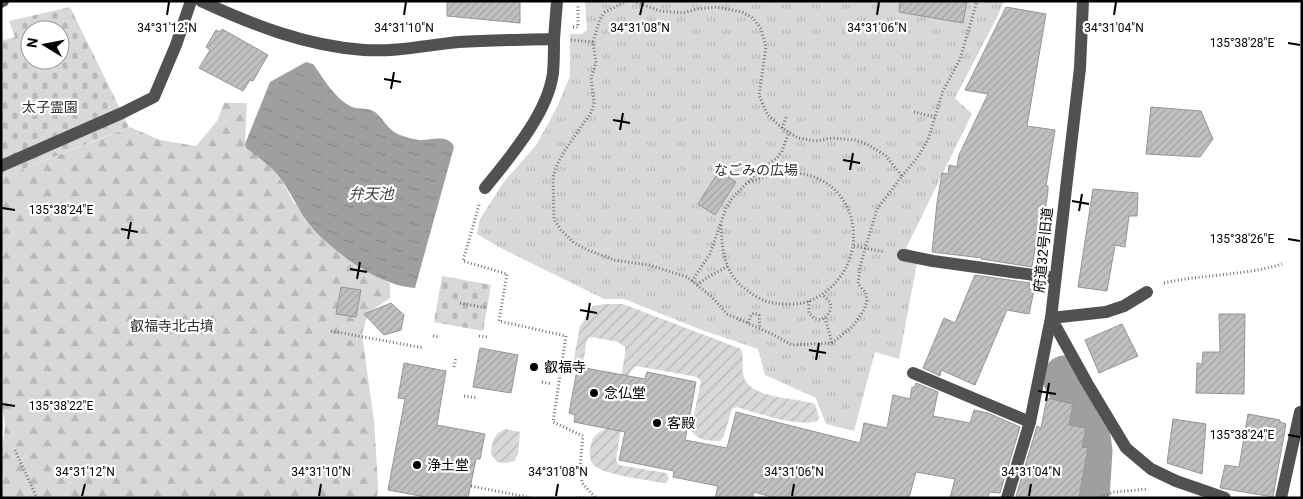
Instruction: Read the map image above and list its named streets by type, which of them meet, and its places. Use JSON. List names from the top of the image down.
{
  "streets": {
    "street": ["府道32号旧道"]
  },
  "water": ["弁天池"],
  "parks": ["太子霊園", "なごみの広場", "叡福寺北古墳"],
  "places": [
    "叡福寺",
    "念仏堂",
    "客殿",
    "浄土堂"
  ],
  "north": "left",
  "coordinates": [
    "34°31'12\"N",
    "34°31'10\"N",
    "34°31'08\"N",
    "34°31'06\"N",
    "34°31'04\"N",
    "135°38'28\"E",
    "135°38'24\"E",
    "135°38'26\"E",
    "135°38'22\"E"
  ]
}
